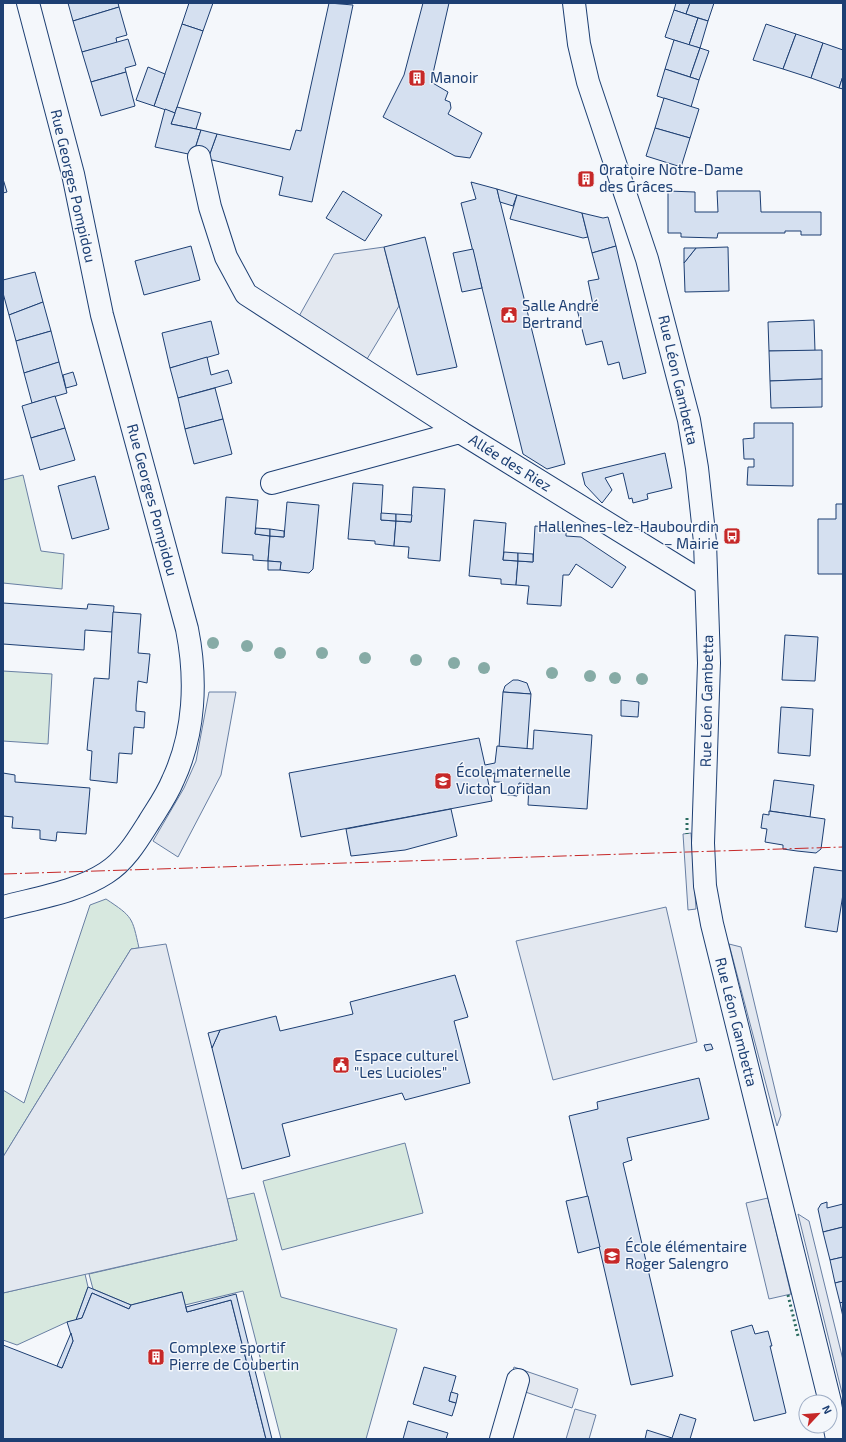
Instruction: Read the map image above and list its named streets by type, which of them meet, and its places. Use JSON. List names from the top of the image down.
{
  "streets": {
    "street": ["Rue Georges Pompidou", "Rue Léon Gambetta", "Allée des Riez"]
  },
  "crossings": [
    ["Rue Léon Gambetta", "Allée des Riez"]
  ],
  "places": {
    "building": ["Manoir", "Oratoire Notre-Dame des Grâces", "Complexe sportif Pierre de Coubertin"],
    "public building": ["Salle André Bertrand", "Espace culturel \"Les Lucioles\""],
    "bus stop": ["Hallennes-lez-Haubourdin – Mairie"],
    "school or university": ["École maternelle Victor Loridan", "École élémentaire Roger Salengro"]
  },
  "north": "top right"
}
